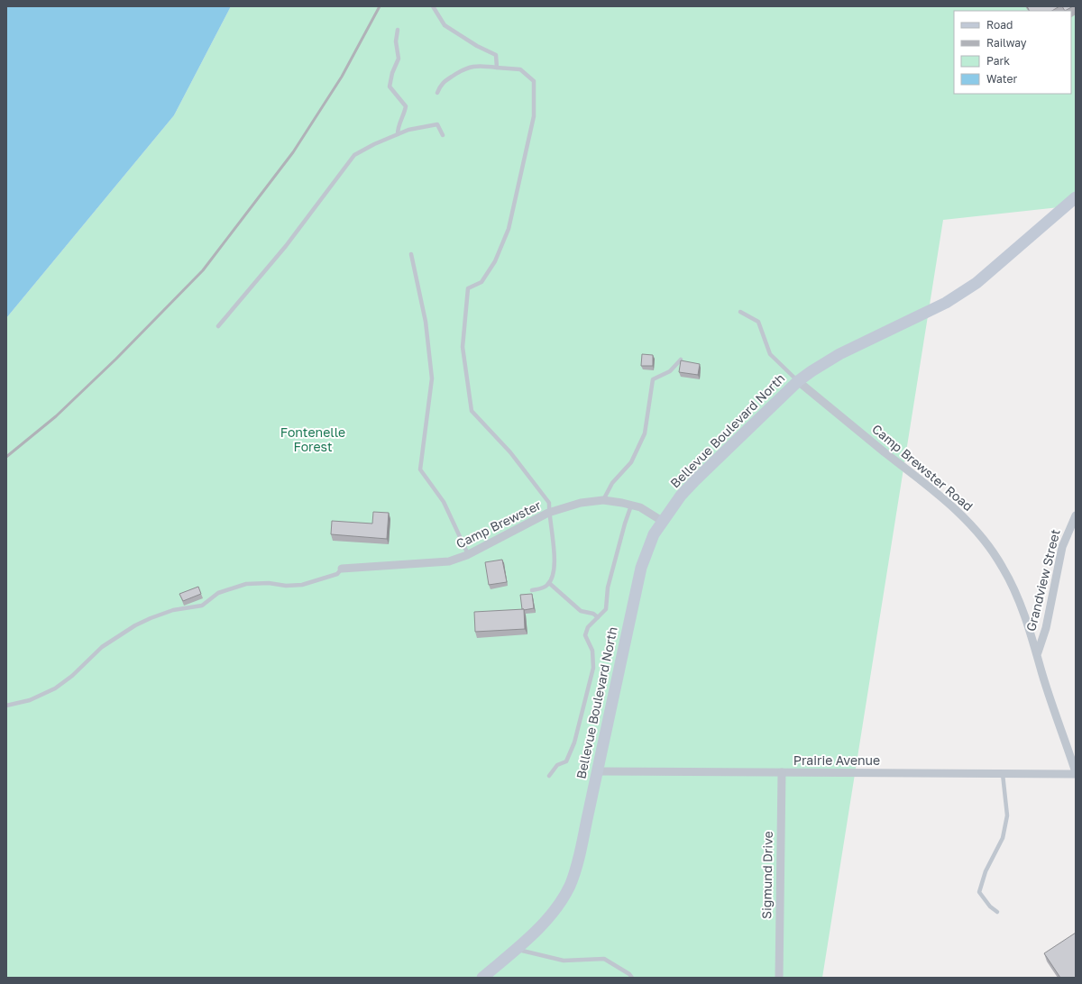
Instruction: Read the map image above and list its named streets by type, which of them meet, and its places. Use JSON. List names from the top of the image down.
{
  "streets": {
    "main road": ["Bellevue Boulevard North"],
    "street": [
      "Camp Brewster Road",
      "Camp Brewster",
      "Grandview Street",
      "Prairie Avenue",
      "Sigmund Drive"
    ]
  },
  "crossings": [
    ["Bellevue Boulevard North", "Camp Brewster Road"],
    ["Bellevue Boulevard North", "Camp Brewster"],
    ["Bellevue Boulevard North", "Prairie Avenue"],
    ["Camp Brewster Road", "Grandview Street"],
    ["Camp Brewster Road", "Prairie Avenue"],
    ["Prairie Avenue", "Sigmund Drive"]
  ],
  "parks": ["Fontenelle Forest"],
  "legend": [
    "Road",
    "Railway",
    "Park",
    "Water"
  ]
}
